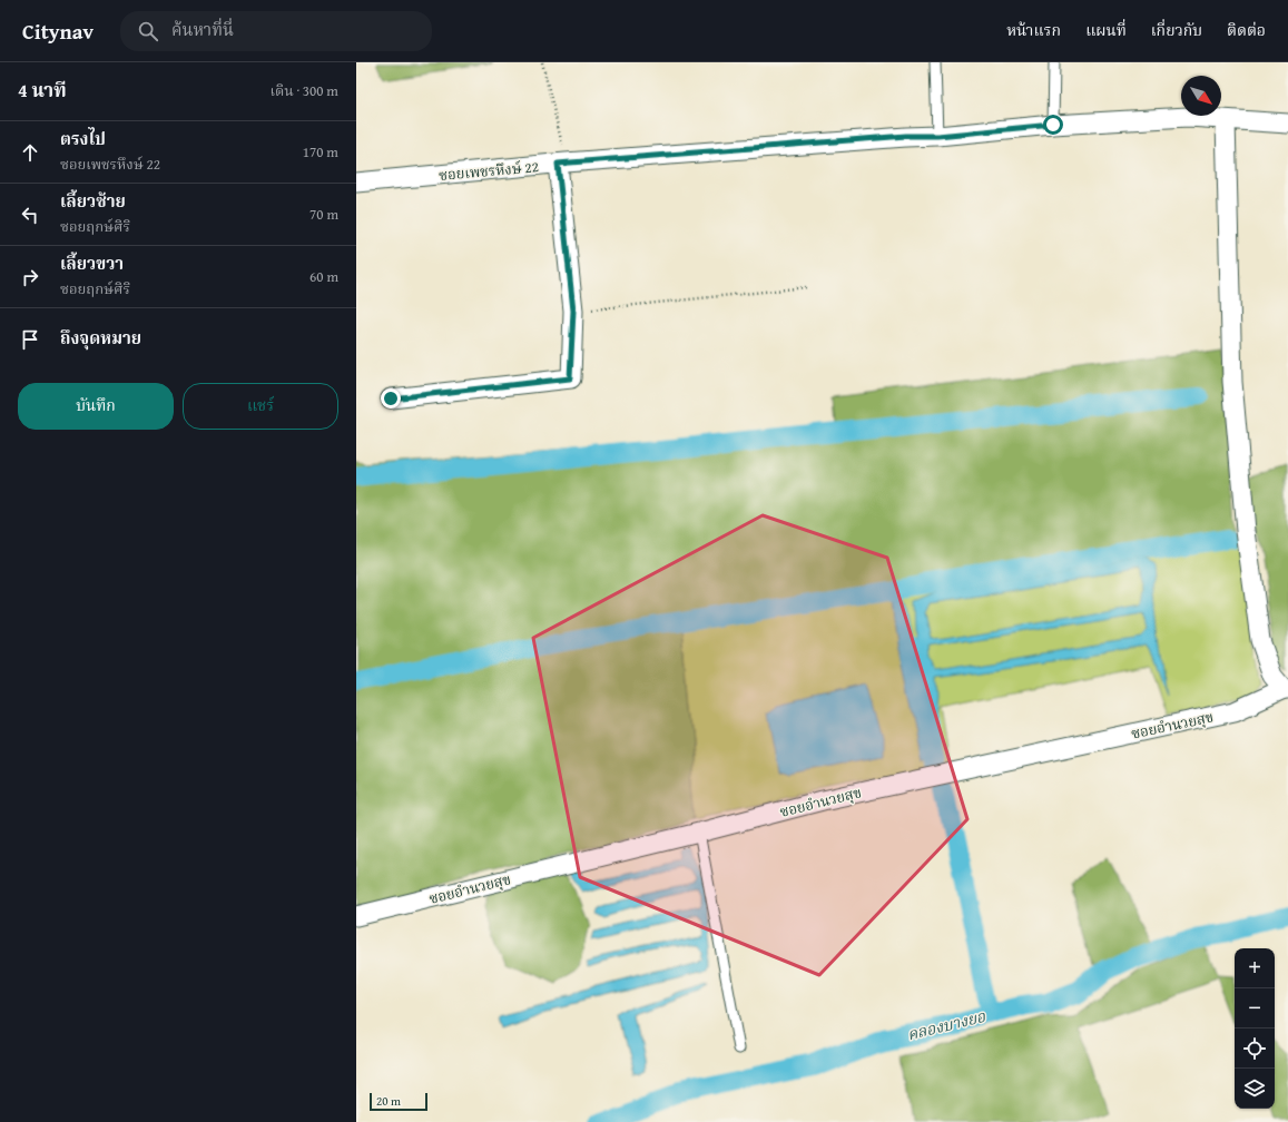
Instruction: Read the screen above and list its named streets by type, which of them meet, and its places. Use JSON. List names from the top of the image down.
{
  "streets": {
    "street": ["ซอยเพชรหึงษ์ 22", "ซอยอำนวยสุข"]
  },
  "water": ["คลองบางยอ"],
  "scale_bar": "20 m",
  "north": "bottom right",
  "page": {
    "header": "Citynav",
    "search": "ค้นหาที่นี่",
    "nav": [
      "หน้าแรก",
      "แผนที่",
      "เกี่ยวกับ",
      "ติดต่อ"
    ],
    "heading": ["4 นาที", "เดิน · 300 m"],
    "list": [
      ["ตรงไป", "ซอยเพชรหึงษ์ 22", "170 m"],
      ["เลี้ยวซ้าย", "ซอยฤกษ์ศิริ", "70 m"],
      ["เลี้ยวขวา", "ซอยฤกษ์ศิริ", "60 m"],
      "ถึงจุดหมาย"
    ],
    "buttons": ["บันทึก", "แชร์"],
    "map_buttons": ["+", "−"],
    "scale": "20 m"
  }
}
